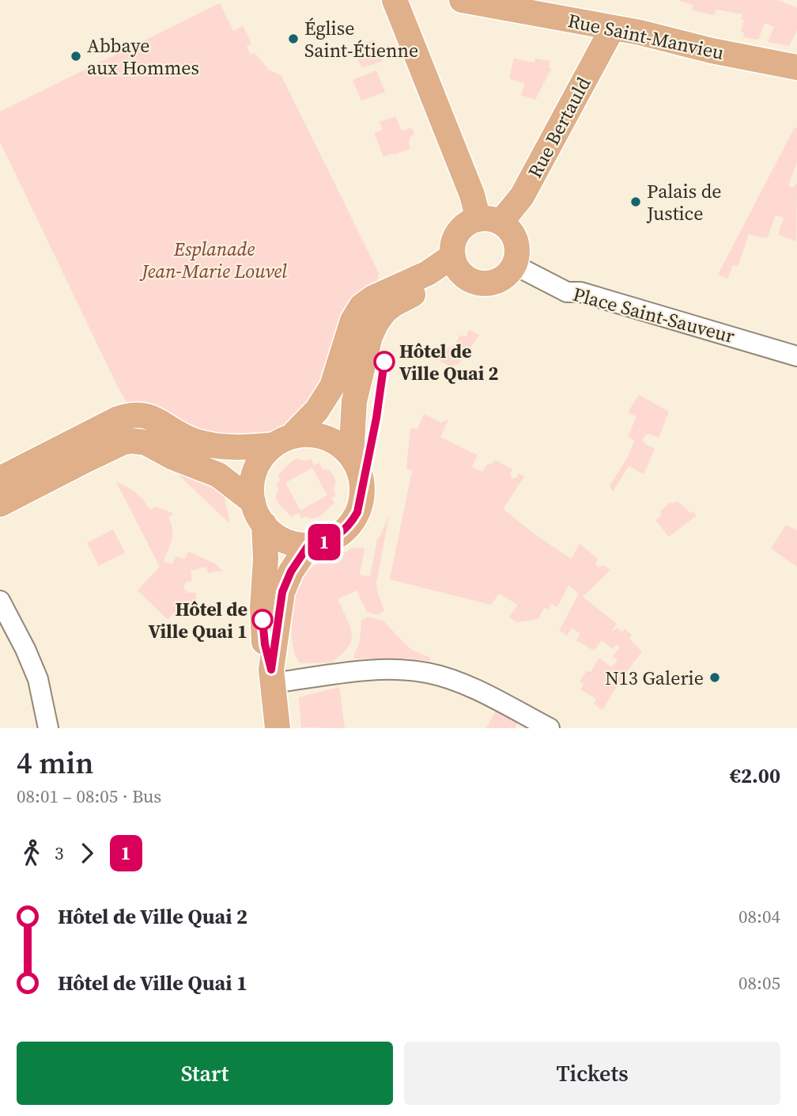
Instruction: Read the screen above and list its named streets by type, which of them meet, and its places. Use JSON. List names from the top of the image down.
{
  "streets": {
    "main road": ["Rue Saint-Manvieu", "Rue Bertauld"],
    "street": ["Place Saint-Sauveur"]
  },
  "crossings": [
    ["Rue Saint-Manvieu", "Rue Bertauld"],
    ["Rue Bertauld", "Place Saint-Sauveur"]
  ],
  "parks": ["Esplanade Jean-Marie Louvel"],
  "places": [
    "Église Saint-Étienne",
    "Abbaye aux Hommes",
    "Palais de Justice",
    "Hôtel de Ville Quai 2",
    "Hôtel de Ville Quai 1",
    "N13 Galerie"
  ],
  "lines": ["bus line 1"],
  "page": {
    "on_map": "1",
    "heading": ["4 min", "08:01 – 08:05 · Bus", "€2.00"],
    "legs": ["3", "1"],
    "list": [
      {
        "name": "Hôtel de Ville Quai 2",
        "value": "08:04"
      },
      {
        "name": "Hôtel de Ville Quai 1",
        "value": "08:05"
      }
    ],
    "buttons": ["Start", "Tickets"]
  }
}
